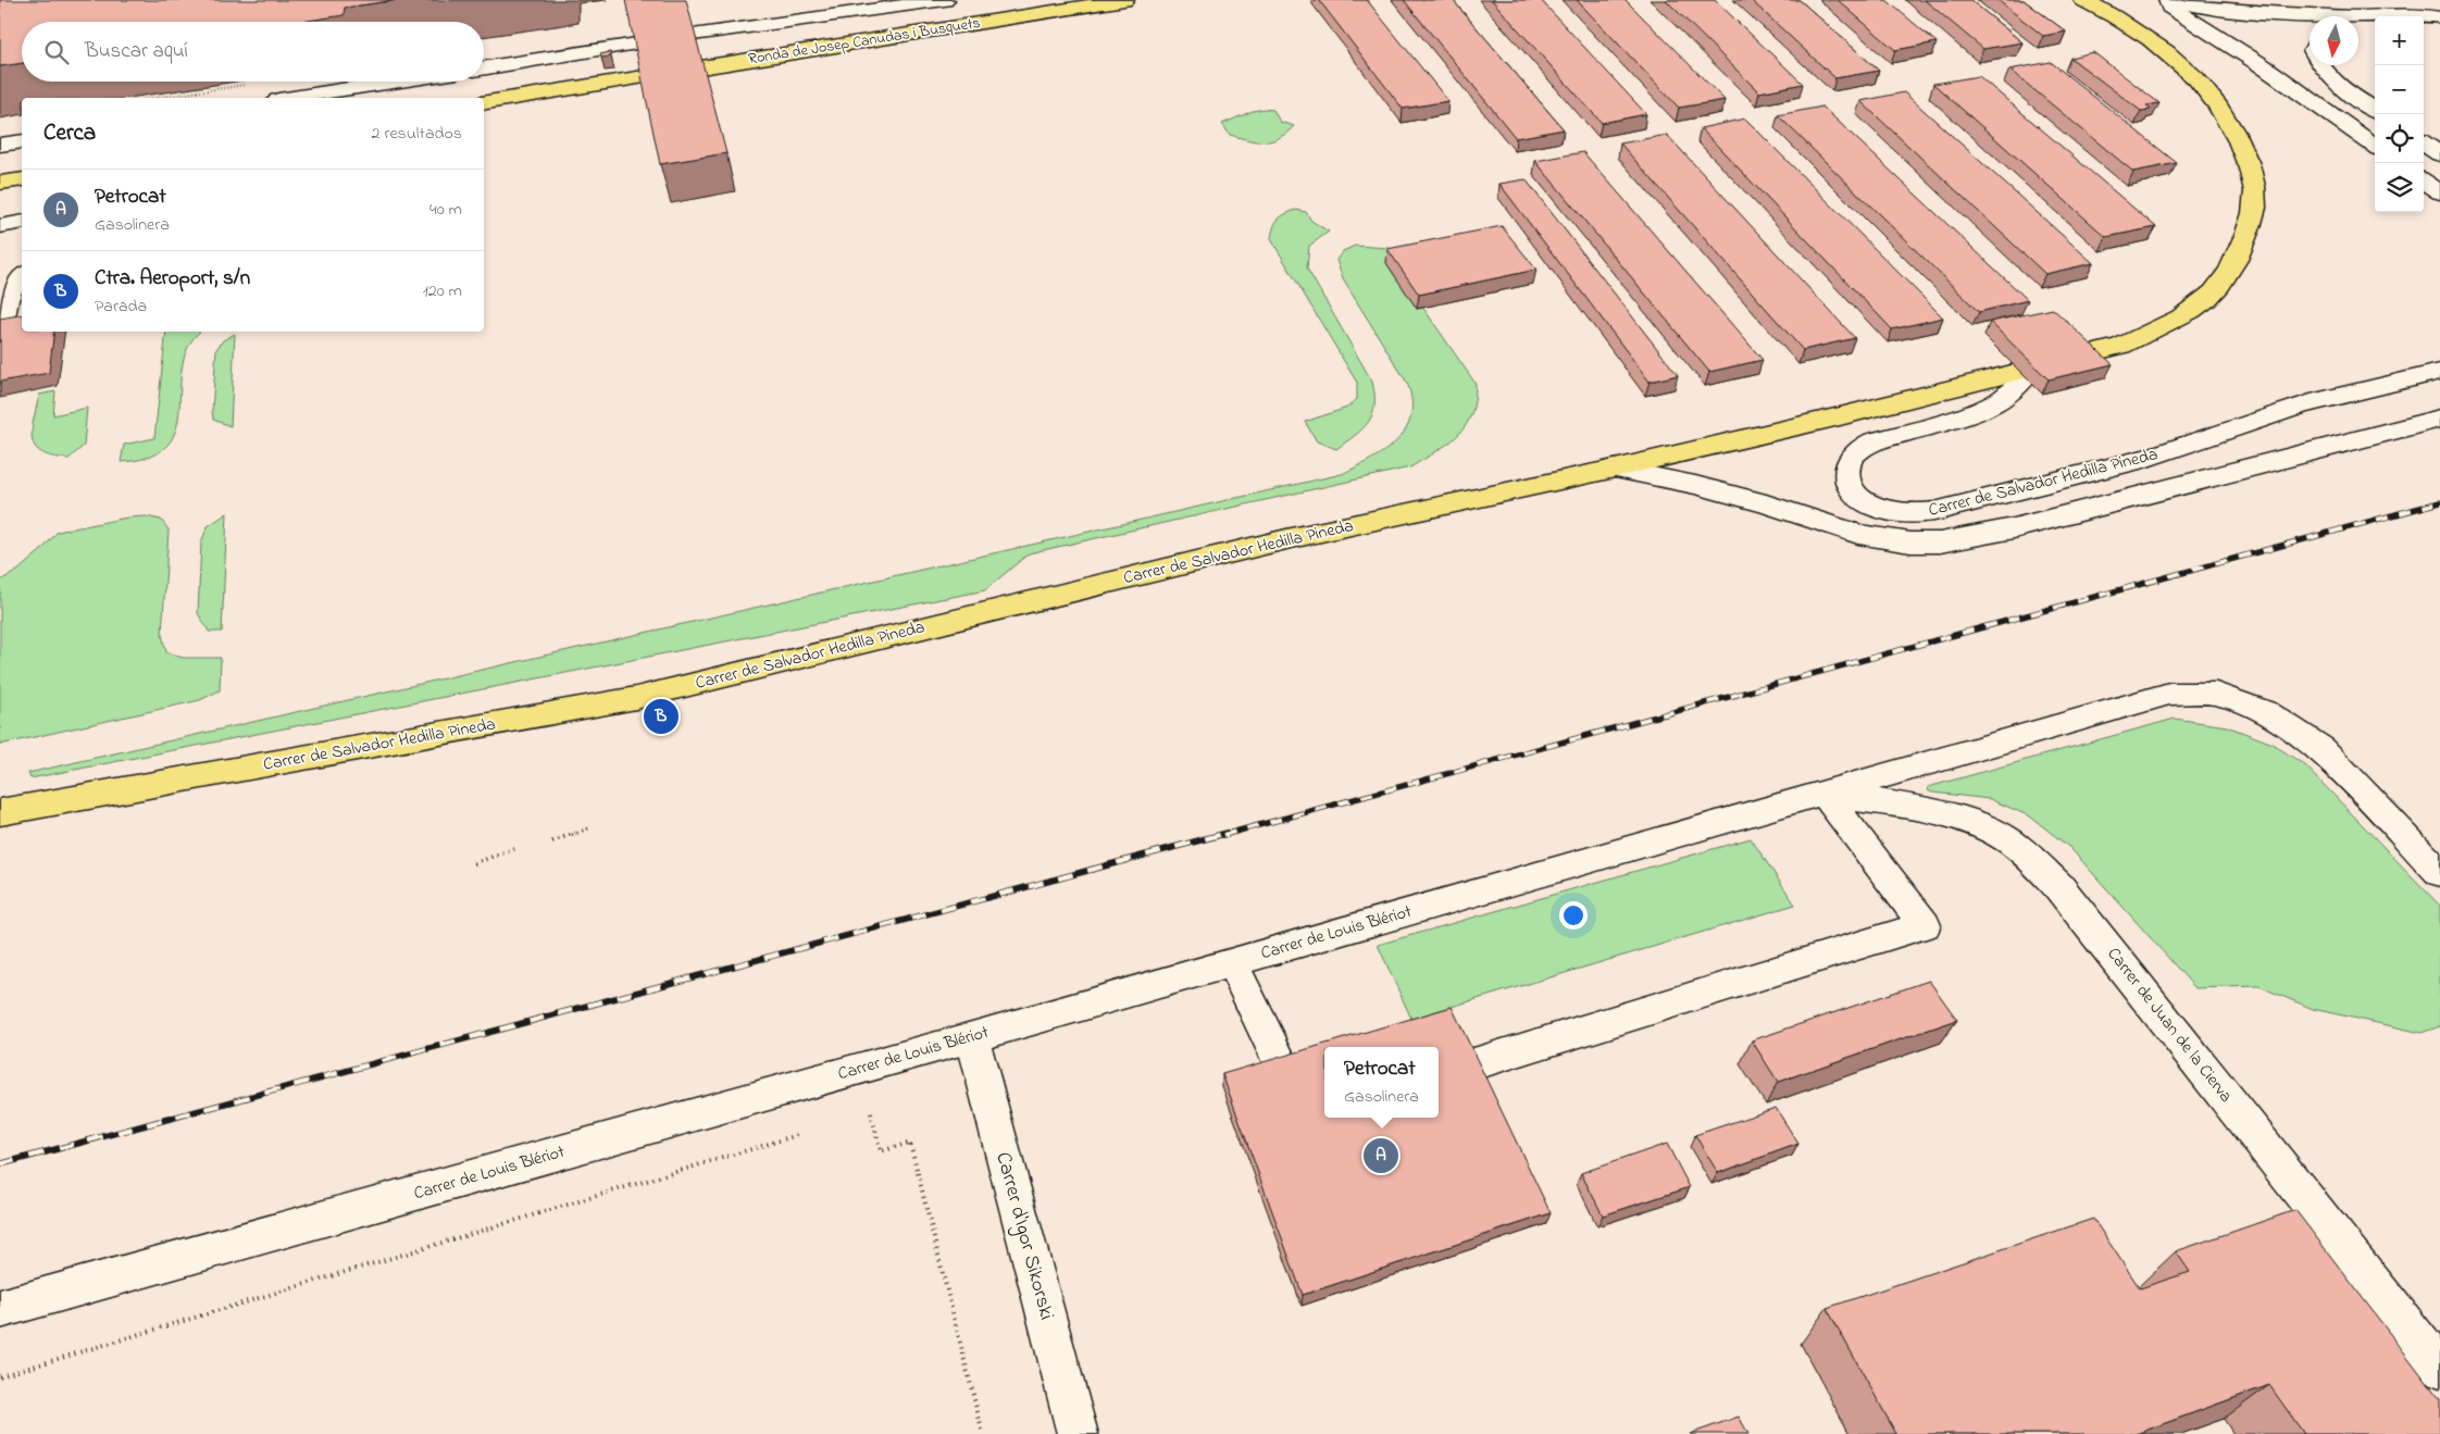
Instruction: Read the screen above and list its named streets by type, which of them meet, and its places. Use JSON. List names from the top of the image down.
{
  "streets": {
    "main road": ["Ronda de Josep Canudas i Busquets", "Carrer de Salvador Hedilla Pineda"],
    "street": ["Carrer de Louis Blériot", "Carrer de Juan de la Cierva", "Carrer d'Igor Sikorski"]
  },
  "crossings": [
    ["Carrer de Louis Blériot", "Carrer de Juan de la Cierva"],
    ["Carrer de Louis Blériot", "Carrer d'Igor Sikorski"]
  ],
  "north": "bottom",
  "page": {
    "map_buttons": ["+", "−"],
    "search": "Buscar aquí",
    "heading": ["Cerca", "2 resultados"],
    "list": [
      {
        "mark": "A",
        "name": "Petrocat",
        "note": "Gasolinera",
        "value": "40 m"
      },
      {
        "mark": "B",
        "name": "Ctra. Aeroport, s/n",
        "note": "Parada",
        "value": "120 m"
      }
    ],
    "pins": ["B", "A"],
    "popup": ["Petrocat", "Gasolinera"]
  }
}
